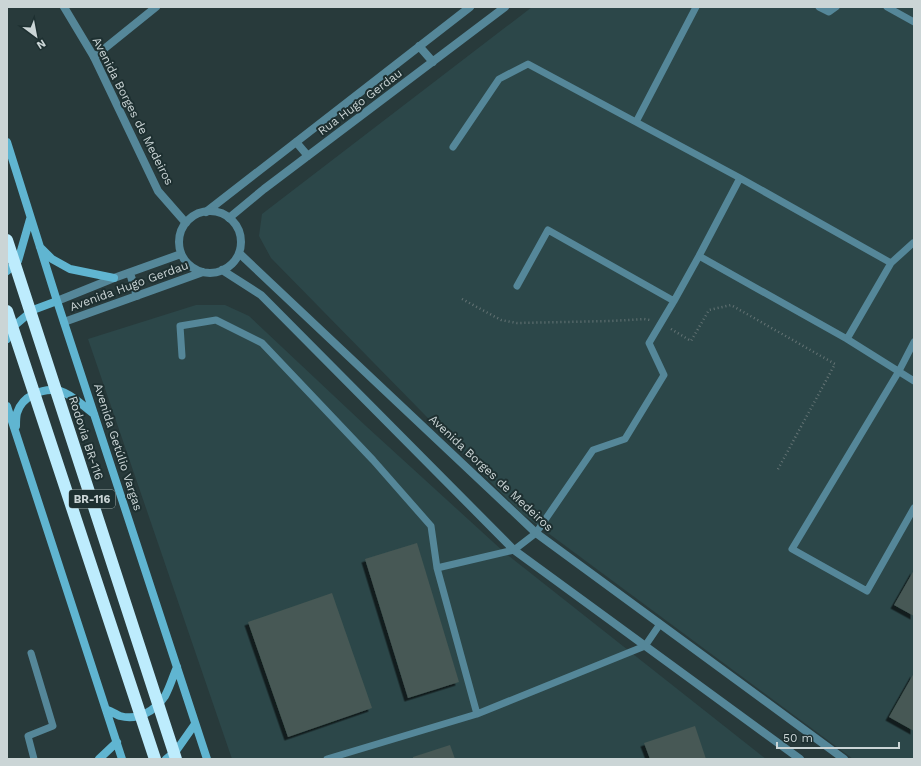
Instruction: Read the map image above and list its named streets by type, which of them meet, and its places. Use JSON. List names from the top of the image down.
{
  "streets": {
    "highway": ["Rodovia BR-116", "BR-116"],
    "main road": ["Avenida Getúlio Vargas"],
    "street": ["Rua Hugo Gerdau", "Avenida Borges de Medeiros", "Avenida Hugo Gerdau"]
  },
  "crossings": [
    ["Rua Hugo Gerdau", "Avenida Borges de Medeiros"],
    ["Rua Hugo Gerdau", "Avenida Hugo Gerdau"],
    ["Avenida Borges de Medeiros", "Avenida Hugo Gerdau"],
    ["Avenida Hugo Gerdau", "Avenida Getúlio Vargas"]
  ],
  "scale_bar": "50 m",
  "north": "bottom right"
}
